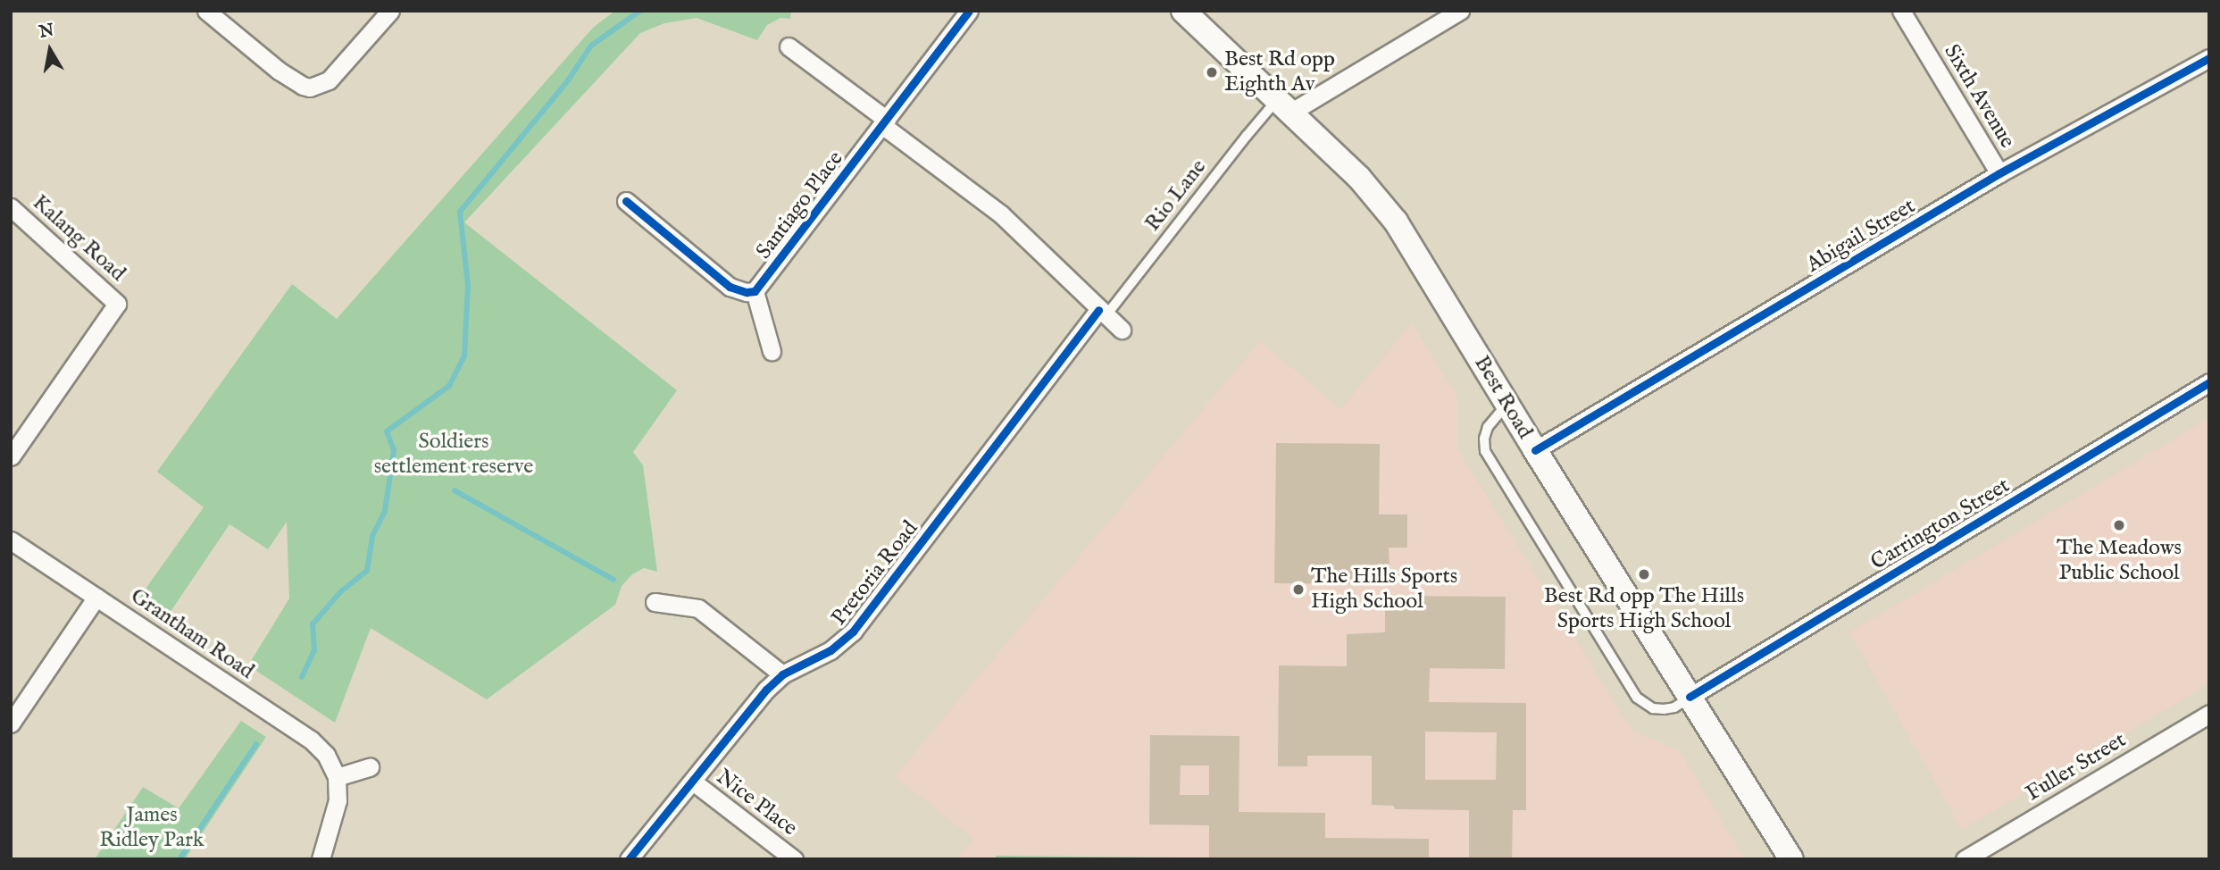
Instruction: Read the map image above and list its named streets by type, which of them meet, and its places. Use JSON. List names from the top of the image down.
{
  "streets": {
    "main road": ["Best Road"],
    "street": [
      "Sixth Avenue",
      "Santiago Place",
      "Abigail Street",
      "Kalang Road",
      "Carrington Street",
      "Pretoria Road",
      "Grantham Road",
      "Fuller Street",
      "Nice Place"
    ],
    "lane": ["Rio Lane"]
  },
  "crossings": [
    ["Sixth Avenue", "Abigail Street"],
    ["Rio Lane", "Best Road"],
    ["Rio Lane", "Pretoria Road"],
    ["Abigail Street", "Best Road"],
    ["Best Road", "Carrington Street"],
    ["Pretoria Road", "Nice Place"]
  ],
  "parks": ["Soldiers settlement reserve", "James Ridley Park"],
  "places": [
    "Best Rd opp Eighth Av",
    "The Meadows Public School",
    "Best Rd opp The Hills Sports High School",
    "The Hills Sports High School"
  ],
  "north": "top"
}
